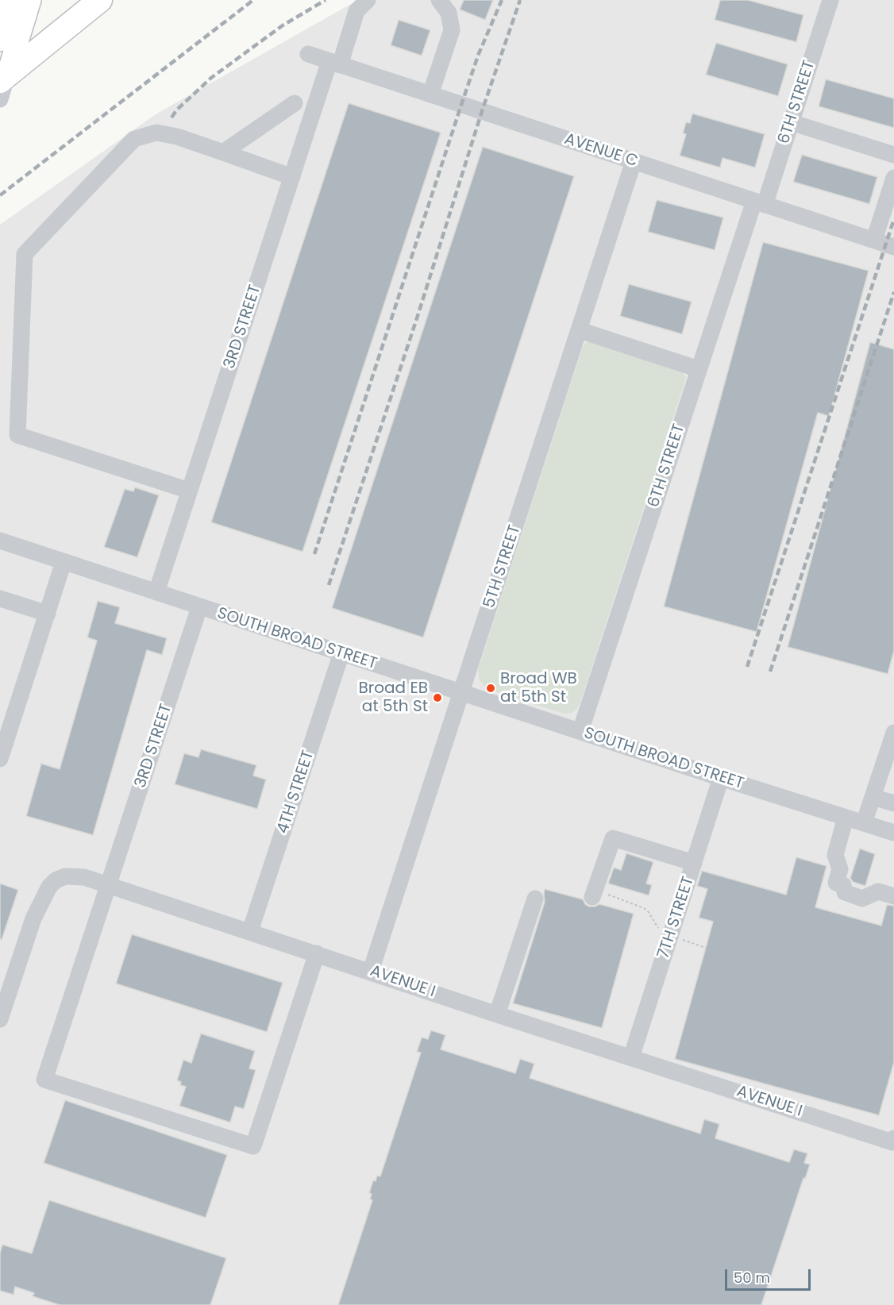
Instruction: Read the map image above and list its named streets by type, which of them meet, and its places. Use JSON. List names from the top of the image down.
{
  "streets": {
    "street": [
      "6TH STREET",
      "AVENUE C",
      "3RD STREET",
      "5TH STREET",
      "SOUTH BROAD STREET",
      "4TH STREET",
      "7TH STREET",
      "AVENUE I"
    ]
  },
  "crossings": [
    ["6TH STREET", "AVENUE C"],
    ["6TH STREET", "SOUTH BROAD STREET"],
    ["AVENUE C", "3RD STREET"],
    ["AVENUE C", "5TH STREET"],
    ["3RD STREET", "SOUTH BROAD STREET"],
    ["3RD STREET", "AVENUE I"],
    ["5TH STREET", "SOUTH BROAD STREET"],
    ["5TH STREET", "AVENUE I"],
    ["SOUTH BROAD STREET", "4TH STREET"],
    ["SOUTH BROAD STREET", "7TH STREET"],
    ["4TH STREET", "AVENUE I"],
    ["7TH STREET", "AVENUE I"]
  ],
  "places": ["Broad WB at 5th St", "Broad EB at 5th St"],
  "scale_bar": "50 m"
}
